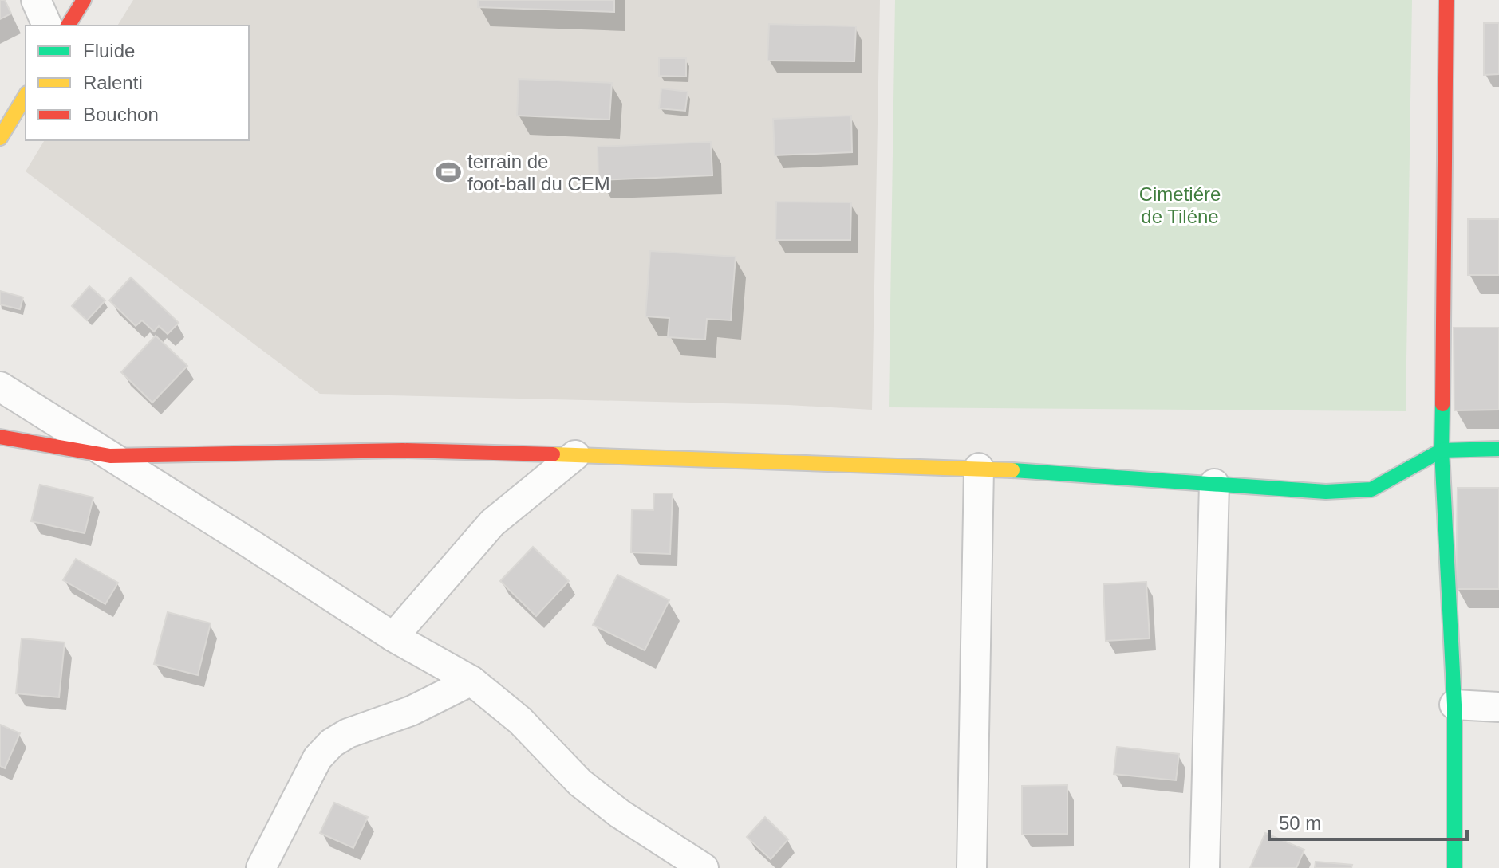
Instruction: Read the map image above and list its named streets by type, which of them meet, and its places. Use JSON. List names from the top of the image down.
{
  "parks": ["Cimetiére de Tiléne"],
  "places": {
    "sports": ["terrain de foot-ball du CEM"]
  },
  "legend": ["Fluide", "Ralenti", "Bouchon"],
  "scale_bar": "50 m"
}
